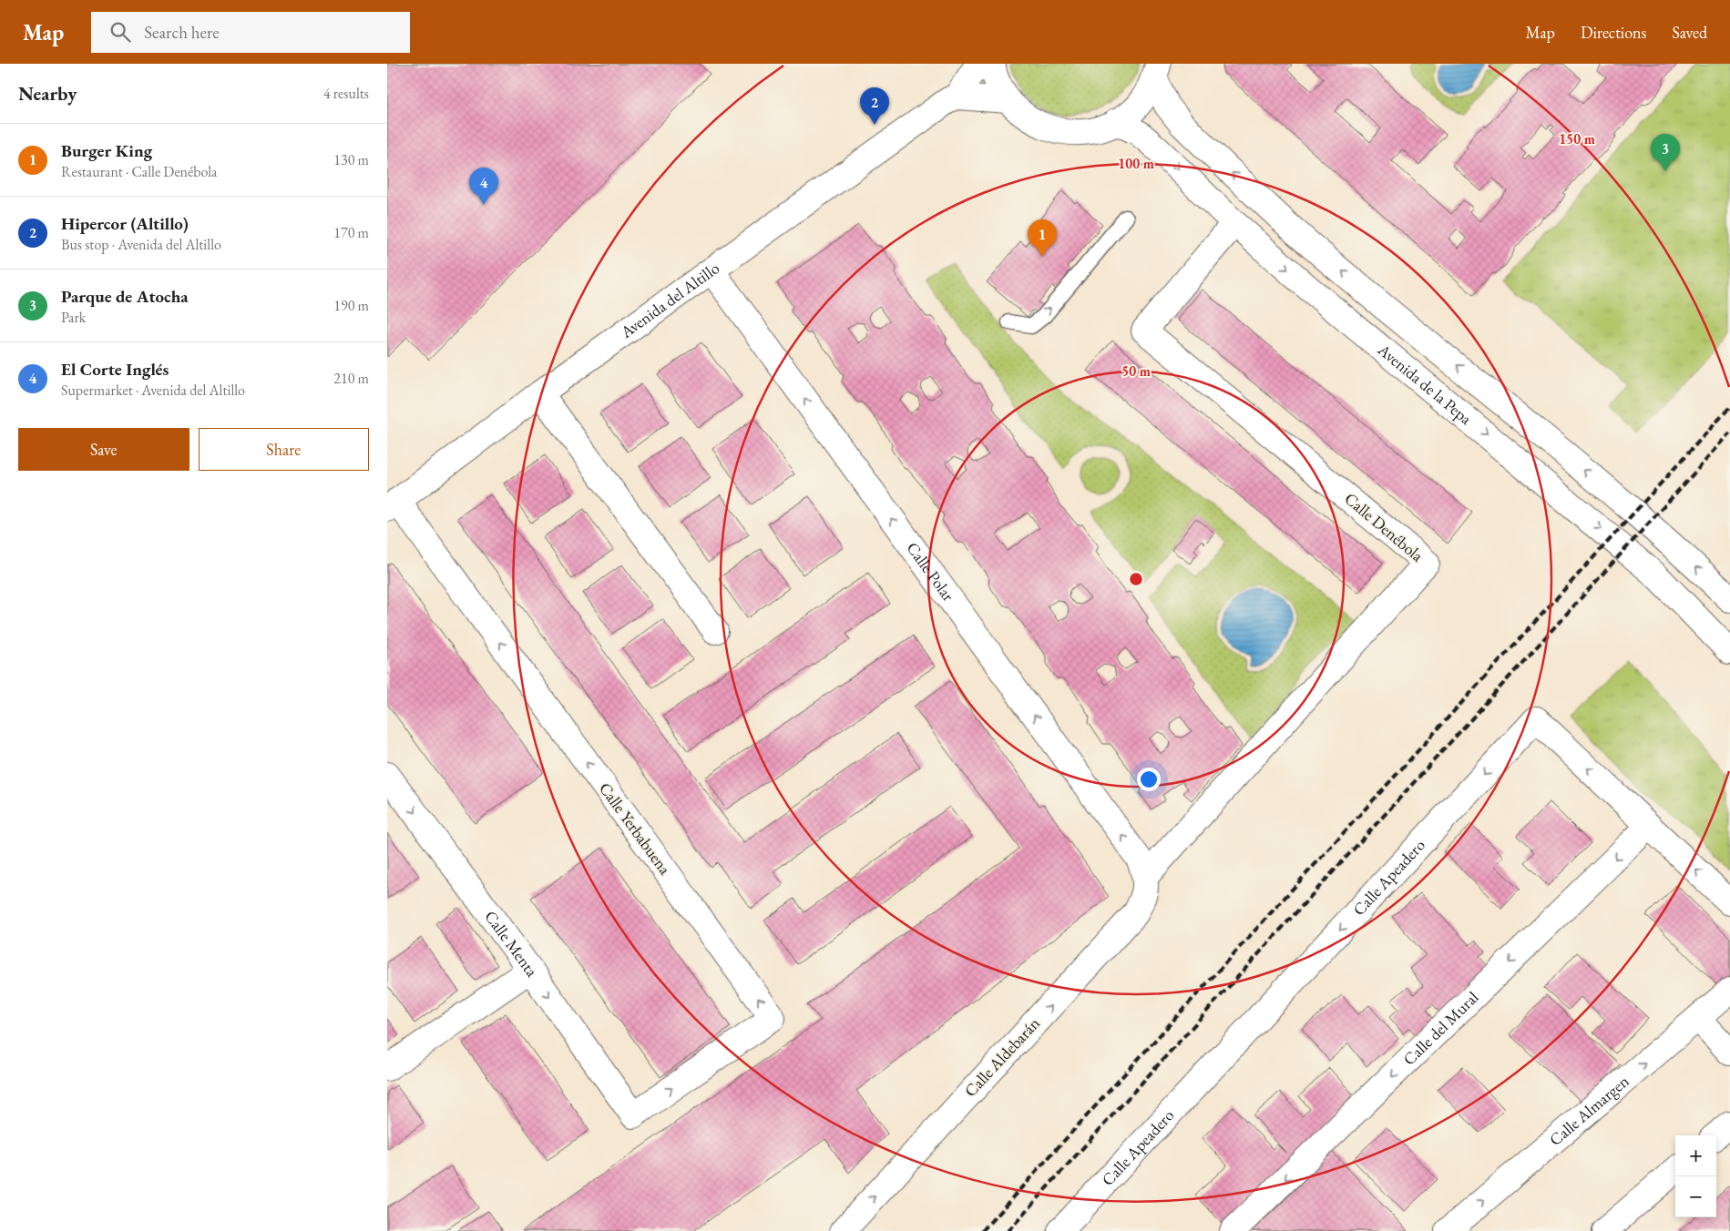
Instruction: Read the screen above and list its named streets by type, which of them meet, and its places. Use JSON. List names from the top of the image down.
{
  "streets": {
    "street": [
      "Avenida del Altillo",
      "Avenida de la Pepa",
      "Calle Denébola",
      "Calle Polar",
      "Calle Yerbabuena",
      "Calle Apeadero",
      "Calle Menta",
      "Calle del Mural",
      "Calle Aldebarán",
      "Calle Almargen"
    ]
  },
  "crossings": [
    ["Avenida del Altillo", "Calle Polar"],
    ["Avenida del Altillo", "Calle Yerbabuena"],
    ["Avenida de la Pepa", "Calle Denébola"],
    ["Calle Denébola", "Calle Polar"],
    ["Calle Denébola", "Calle Aldebarán"],
    ["Calle Polar", "Calle Aldebarán"],
    ["Calle Yerbabuena", "Calle Menta"],
    ["Calle Apeadero", "Calle del Mural"]
  ],
  "one_way": ["Calle Menta", "Calle del Mural", "Calle Aldebarán"],
  "page": {
    "header": "Map",
    "search": "Search here",
    "nav": ["Map", "Directions", "Saved"],
    "heading": ["Nearby", "4 results"],
    "pins": [
      "2",
      "3",
      "4",
      "1"
    ],
    "list": [
      {
        "mark": "1",
        "name": "Burger King",
        "note": "Restaurant · Calle Denébola",
        "value": "130 m"
      },
      {
        "mark": "2",
        "name": "Hipercor (Altillo)",
        "note": "Bus stop · Avenida del Altillo",
        "value": "170 m"
      },
      {
        "mark": "3",
        "name": "Parque de Atocha",
        "note": "Park",
        "value": "190 m"
      },
      {
        "mark": "4",
        "name": "El Corte Inglés",
        "note": "Supermarket · Avenida del Altillo",
        "value": "210 m"
      }
    ],
    "buttons": ["Save", "Share"],
    "map_buttons": ["+", "−"]
  },
  "rings": ["150 m", "100 m", "50 m"]
}
